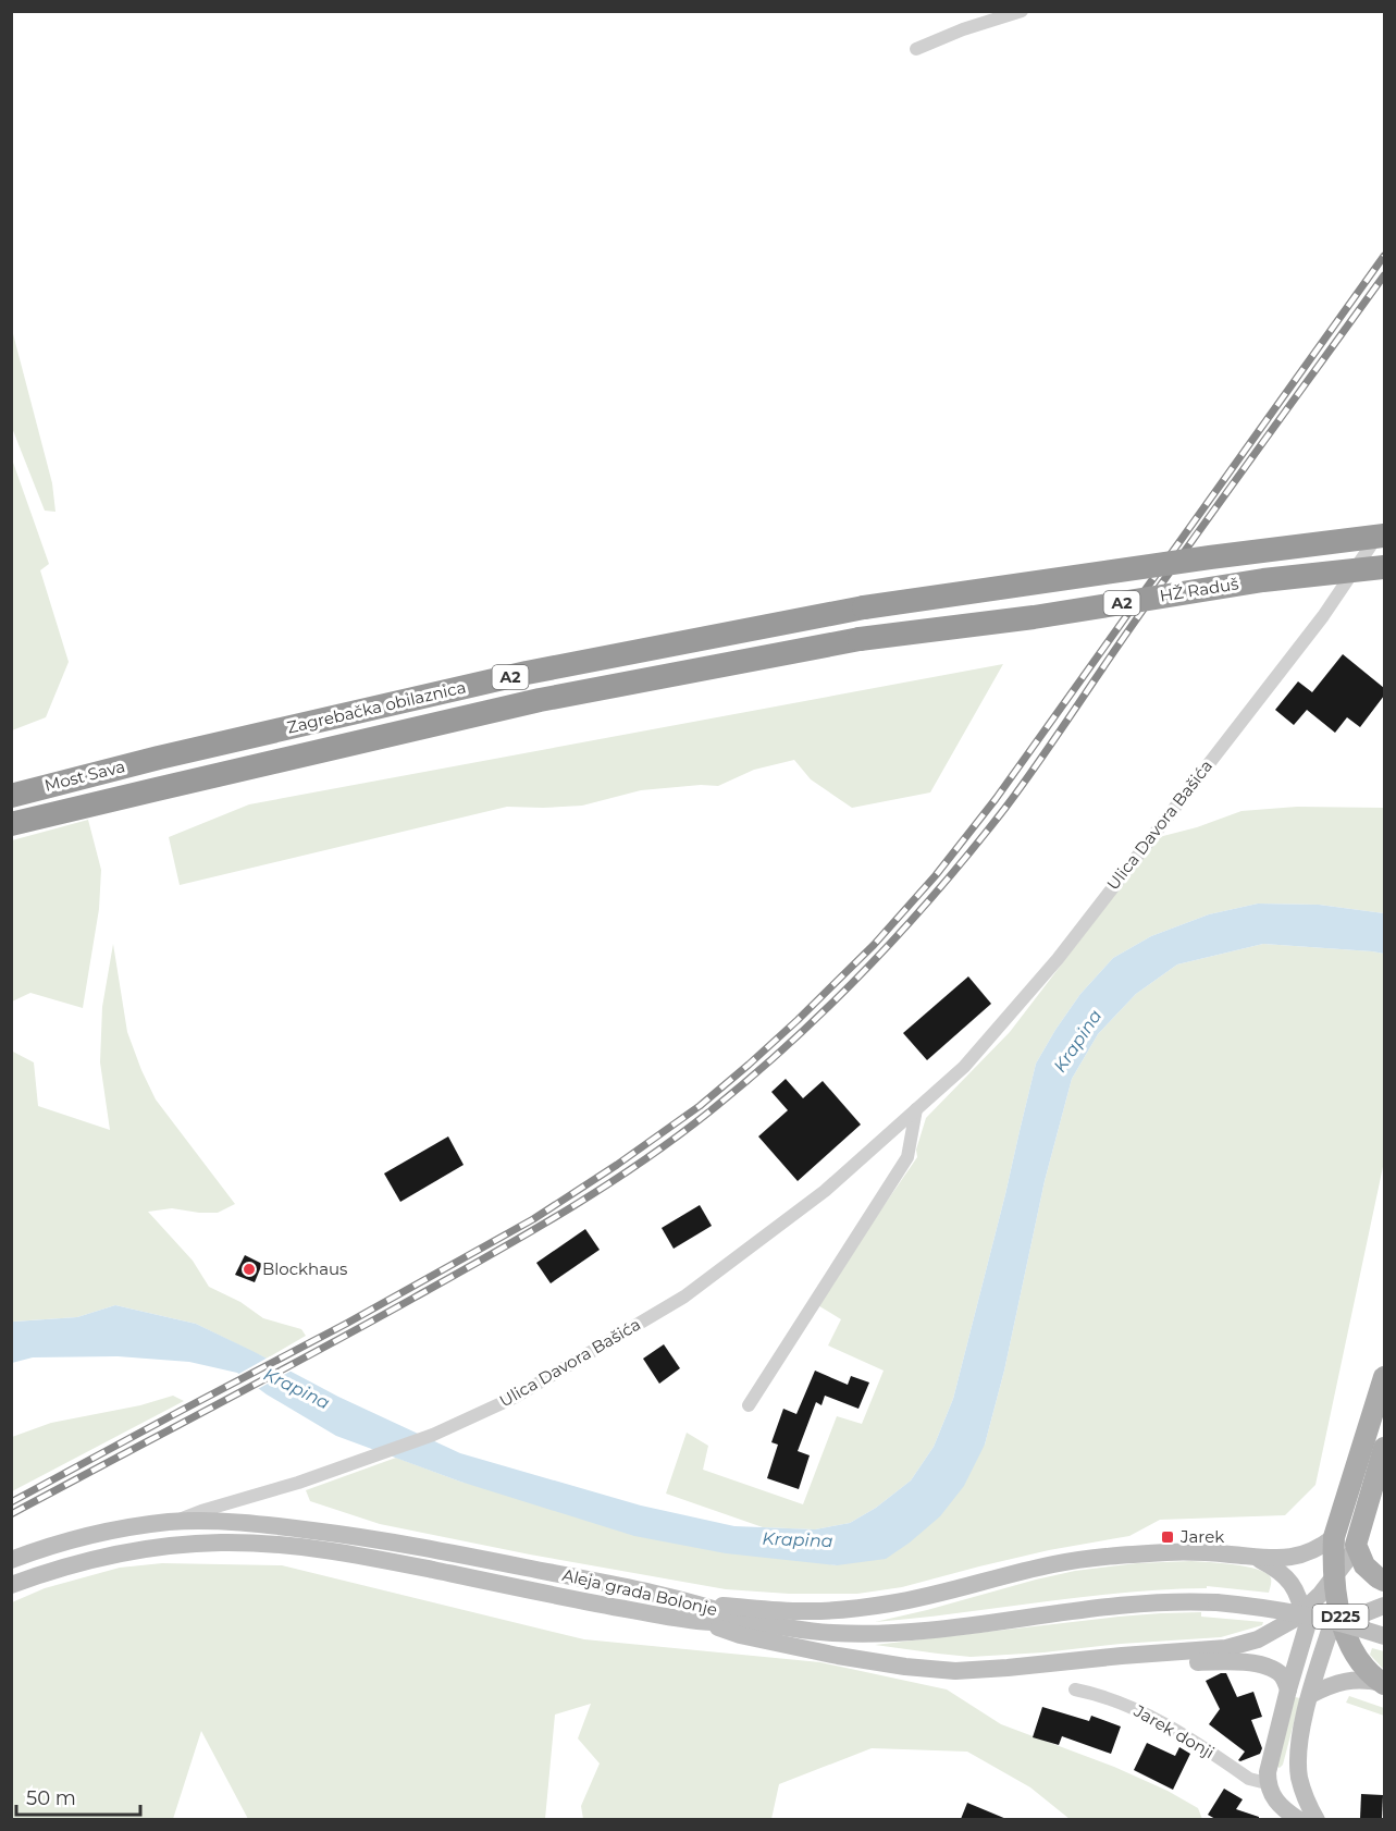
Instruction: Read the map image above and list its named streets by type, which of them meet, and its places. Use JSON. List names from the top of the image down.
{
  "streets": {
    "highway": [
      "HŽ Raduš",
      "A2",
      "Zagrebačka obilaznica",
      "Most Sava"
    ],
    "main road": ["Aleja grada Bolonje", "D225"],
    "street": ["Ulica Davora Bašića", "Jarek donji"]
  },
  "crossings": [
    ["HŽ Raduš", "Zagrebačka obilaznica"],
    ["Zagrebačka obilaznica", "Most Sava"],
    ["Ulica Davora Bašića", "Aleja grada Bolonje"]
  ],
  "water": ["Krapina"],
  "places": {
    "other": ["Blockhaus"],
    "transit": ["Jarek"]
  },
  "scale_bar": "50 m"
}
